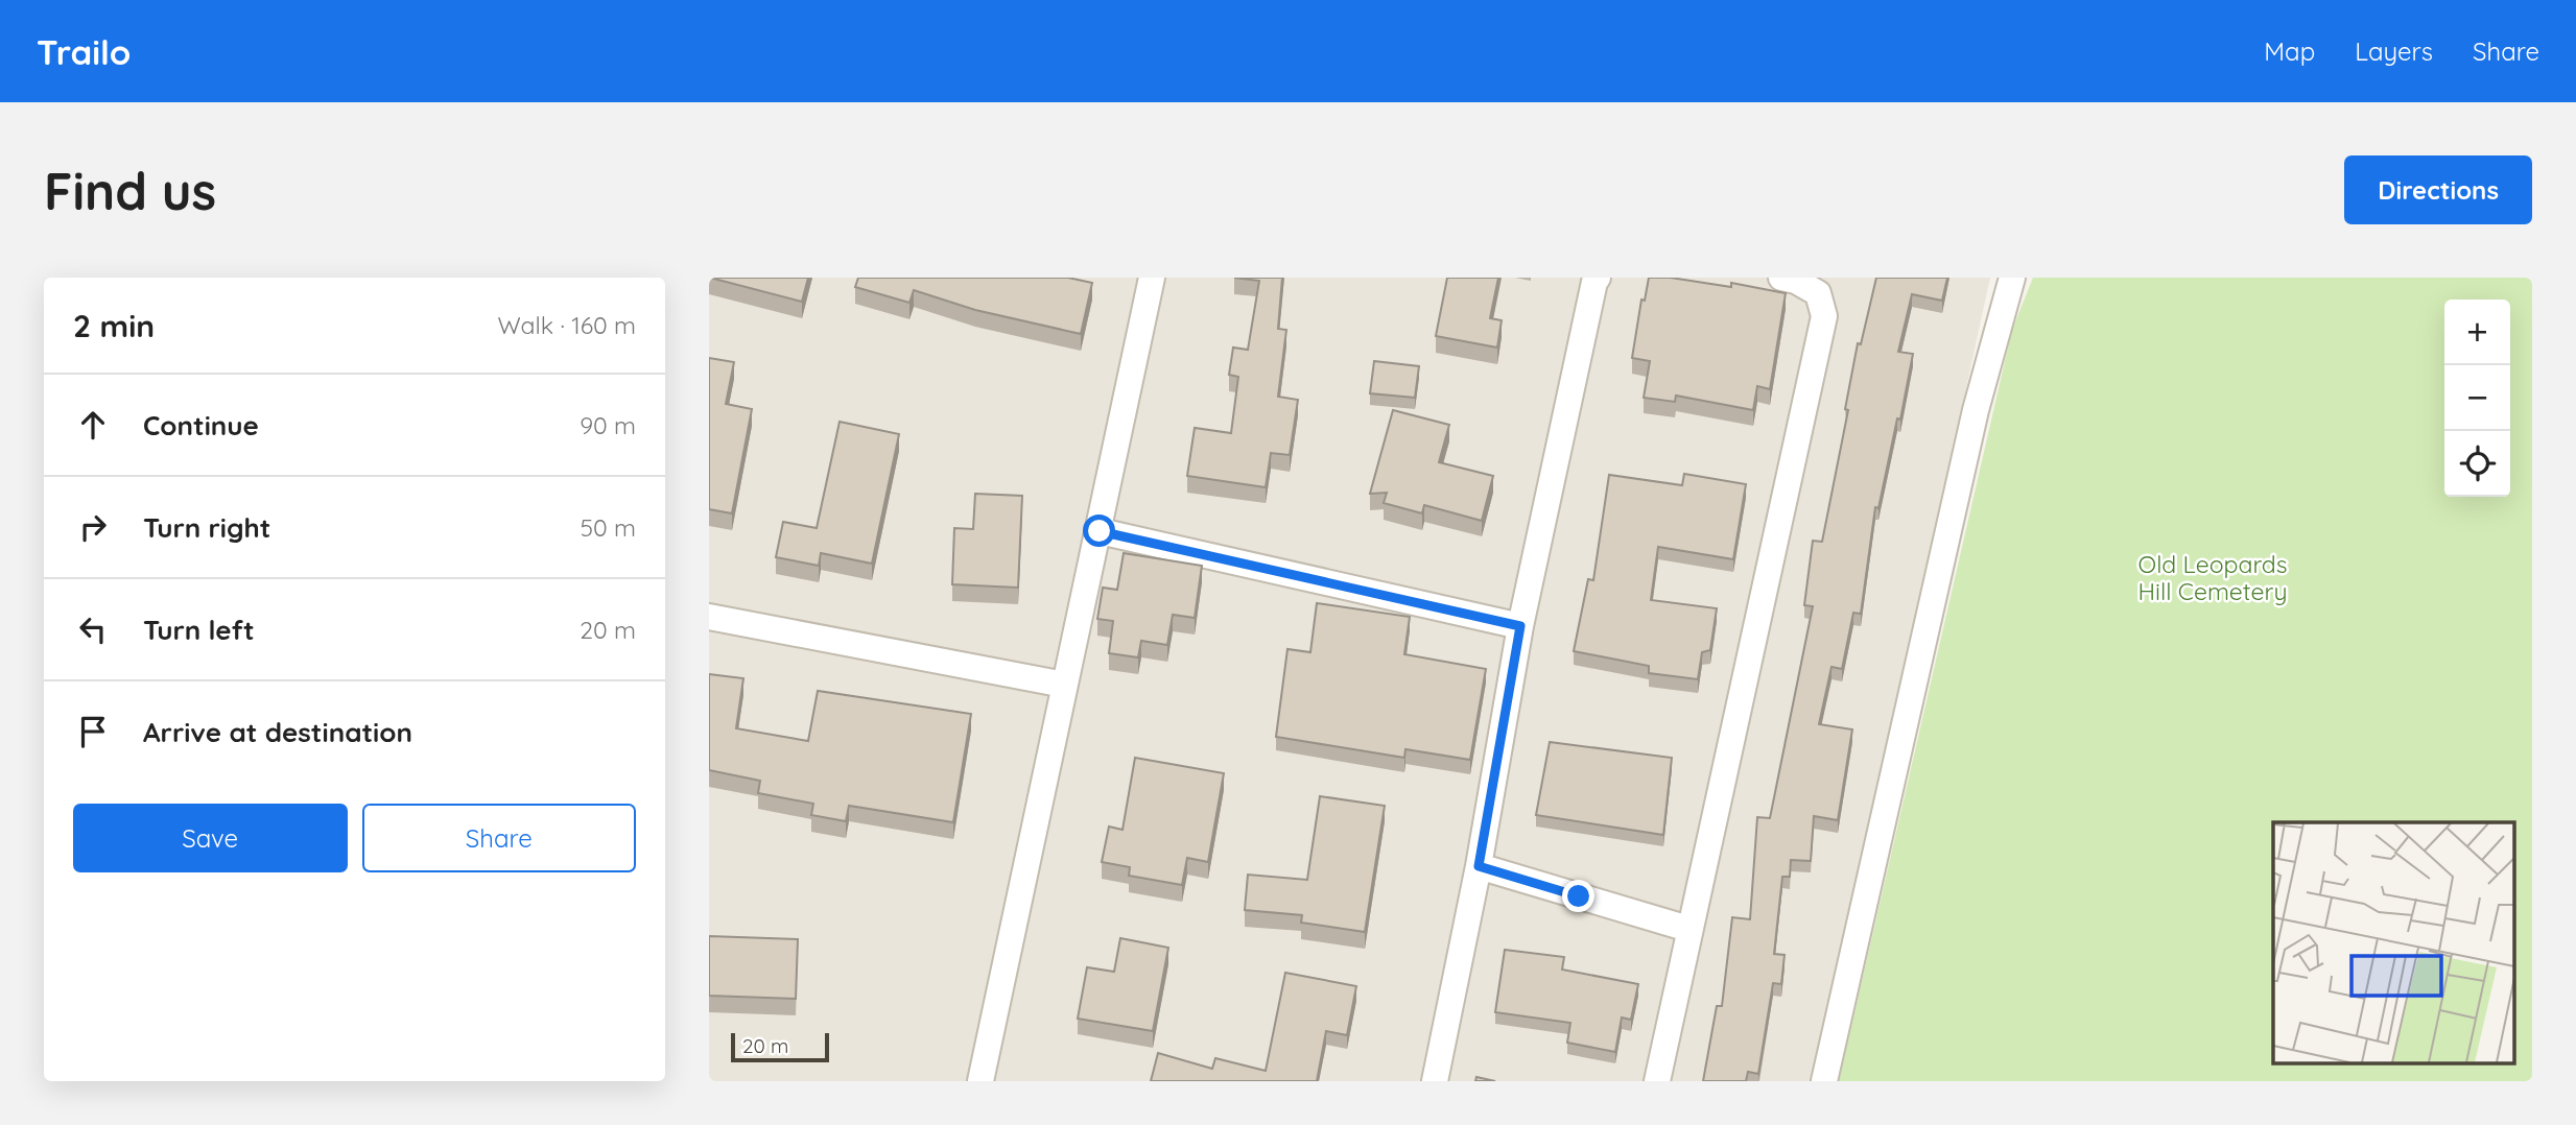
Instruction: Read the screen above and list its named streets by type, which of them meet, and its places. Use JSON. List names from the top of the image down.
{
  "parks": ["Old Leopards Hill Cemetery"],
  "scale_bar": "20 m",
  "page": {
    "header": "Trailo",
    "nav": ["Map", "Layers", "Share"],
    "buttons": [
      "Directions",
      ["Save", "Share"]
    ],
    "title": "Find us",
    "heading": ["2 min", "Walk · 160 m"],
    "map_buttons": ["+", "−"],
    "list": [
      ["Continue", "90 m"],
      ["Turn right", "50 m"],
      ["Turn left", "20 m"],
      "Arrive at destination"
    ],
    "scale": "20 m"
  }
}
